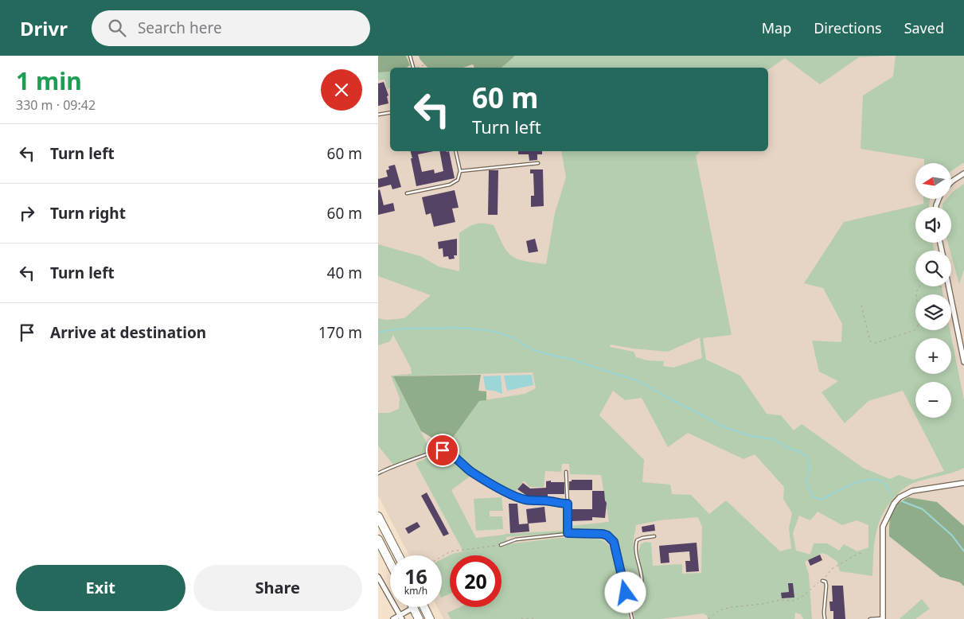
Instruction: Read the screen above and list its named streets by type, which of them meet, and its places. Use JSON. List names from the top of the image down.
{
  "north": "left",
  "page": {
    "header": "Drivr",
    "search": "Search here",
    "nav": ["Map", "Directions", "Saved"],
    "heading": ["1 min", "330 m · 09:42"],
    "turn": ["60 m", "Turn left"],
    "list": [
      {
        "name": "Turn left",
        "value": "60 m"
      },
      {
        "name": "Turn right",
        "value": "60 m"
      },
      {
        "name": "Turn left",
        "value": "40 m"
      },
      {
        "name": "Arrive at destination",
        "value": "170 m"
      }
    ],
    "map_buttons": ["+", "−"],
    "speed": "16 km/h",
    "limit": "20",
    "buttons": ["Exit", "Share"]
  }
}
